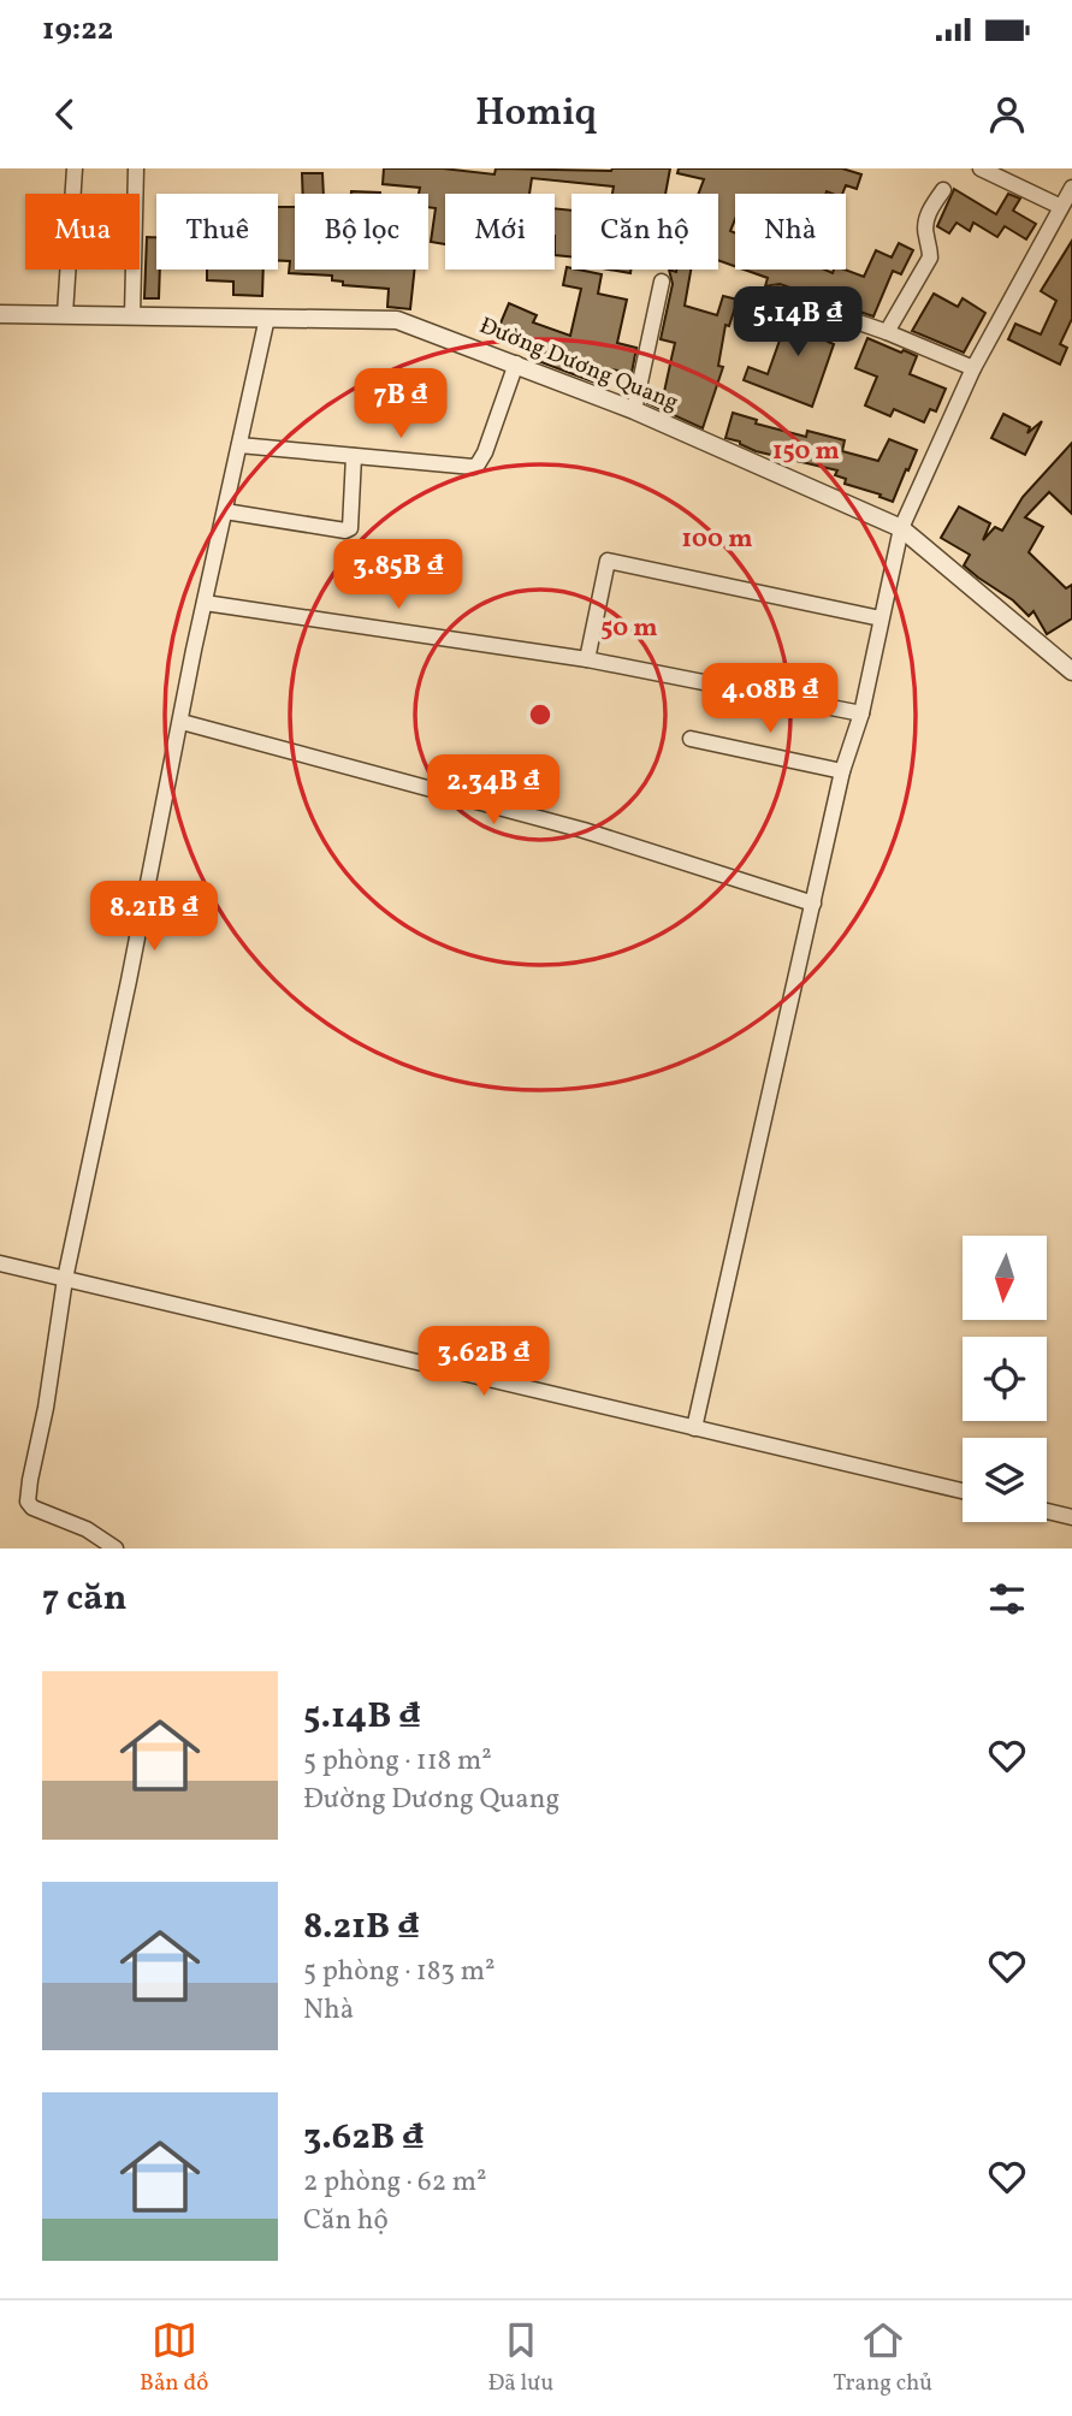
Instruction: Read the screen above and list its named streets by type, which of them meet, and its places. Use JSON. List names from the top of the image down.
{
  "streets": {
    "street": ["Đường Dương Quang"]
  },
  "north": "bottom",
  "page": {
    "status": "19:22",
    "header": "Homiq",
    "chip": [
      "Mua",
      "Thuê",
      "Bộ lọc",
      "Mới",
      "Căn hộ",
      "Nhà"
    ],
    "price": [
      "5.14B ₫",
      "7B ₫",
      "3.85B ₫",
      "4.08B ₫",
      "2.34B ₫",
      "8.21B ₫",
      "3.62B ₫"
    ],
    "heading": "7 căn",
    "list": [
      {
        "name": "5.14B ₫",
        "note": "5 phòng · 118 m² · Đường Dương Quang"
      },
      {
        "name": "8.21B ₫",
        "note": "5 phòng · 183 m² · Nhà"
      },
      {
        "name": "3.62B ₫",
        "note": "2 phòng · 62 m² · Căn hộ"
      }
    ],
    "tabs": ["Bản đồ", "Đã lưu", "Trang chủ"]
  },
  "rings": ["150 m", "100 m", "50 m"]
}
